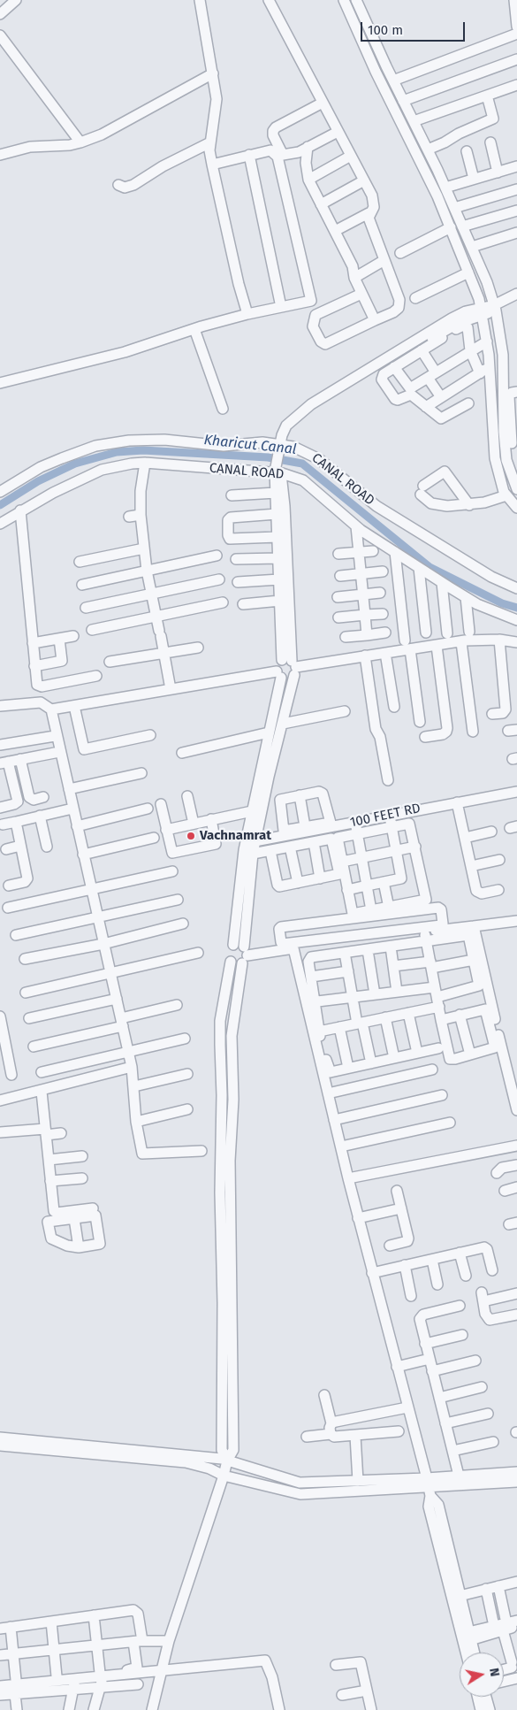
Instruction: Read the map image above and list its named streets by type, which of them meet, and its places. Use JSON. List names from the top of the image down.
{
  "streets": {
    "street": ["CANAL ROAD", "100 FEET RD"]
  },
  "water": ["Kharicut Canal"],
  "places": ["Vachnamrat"],
  "scale_bar": "100 m",
  "north": "right"
}
